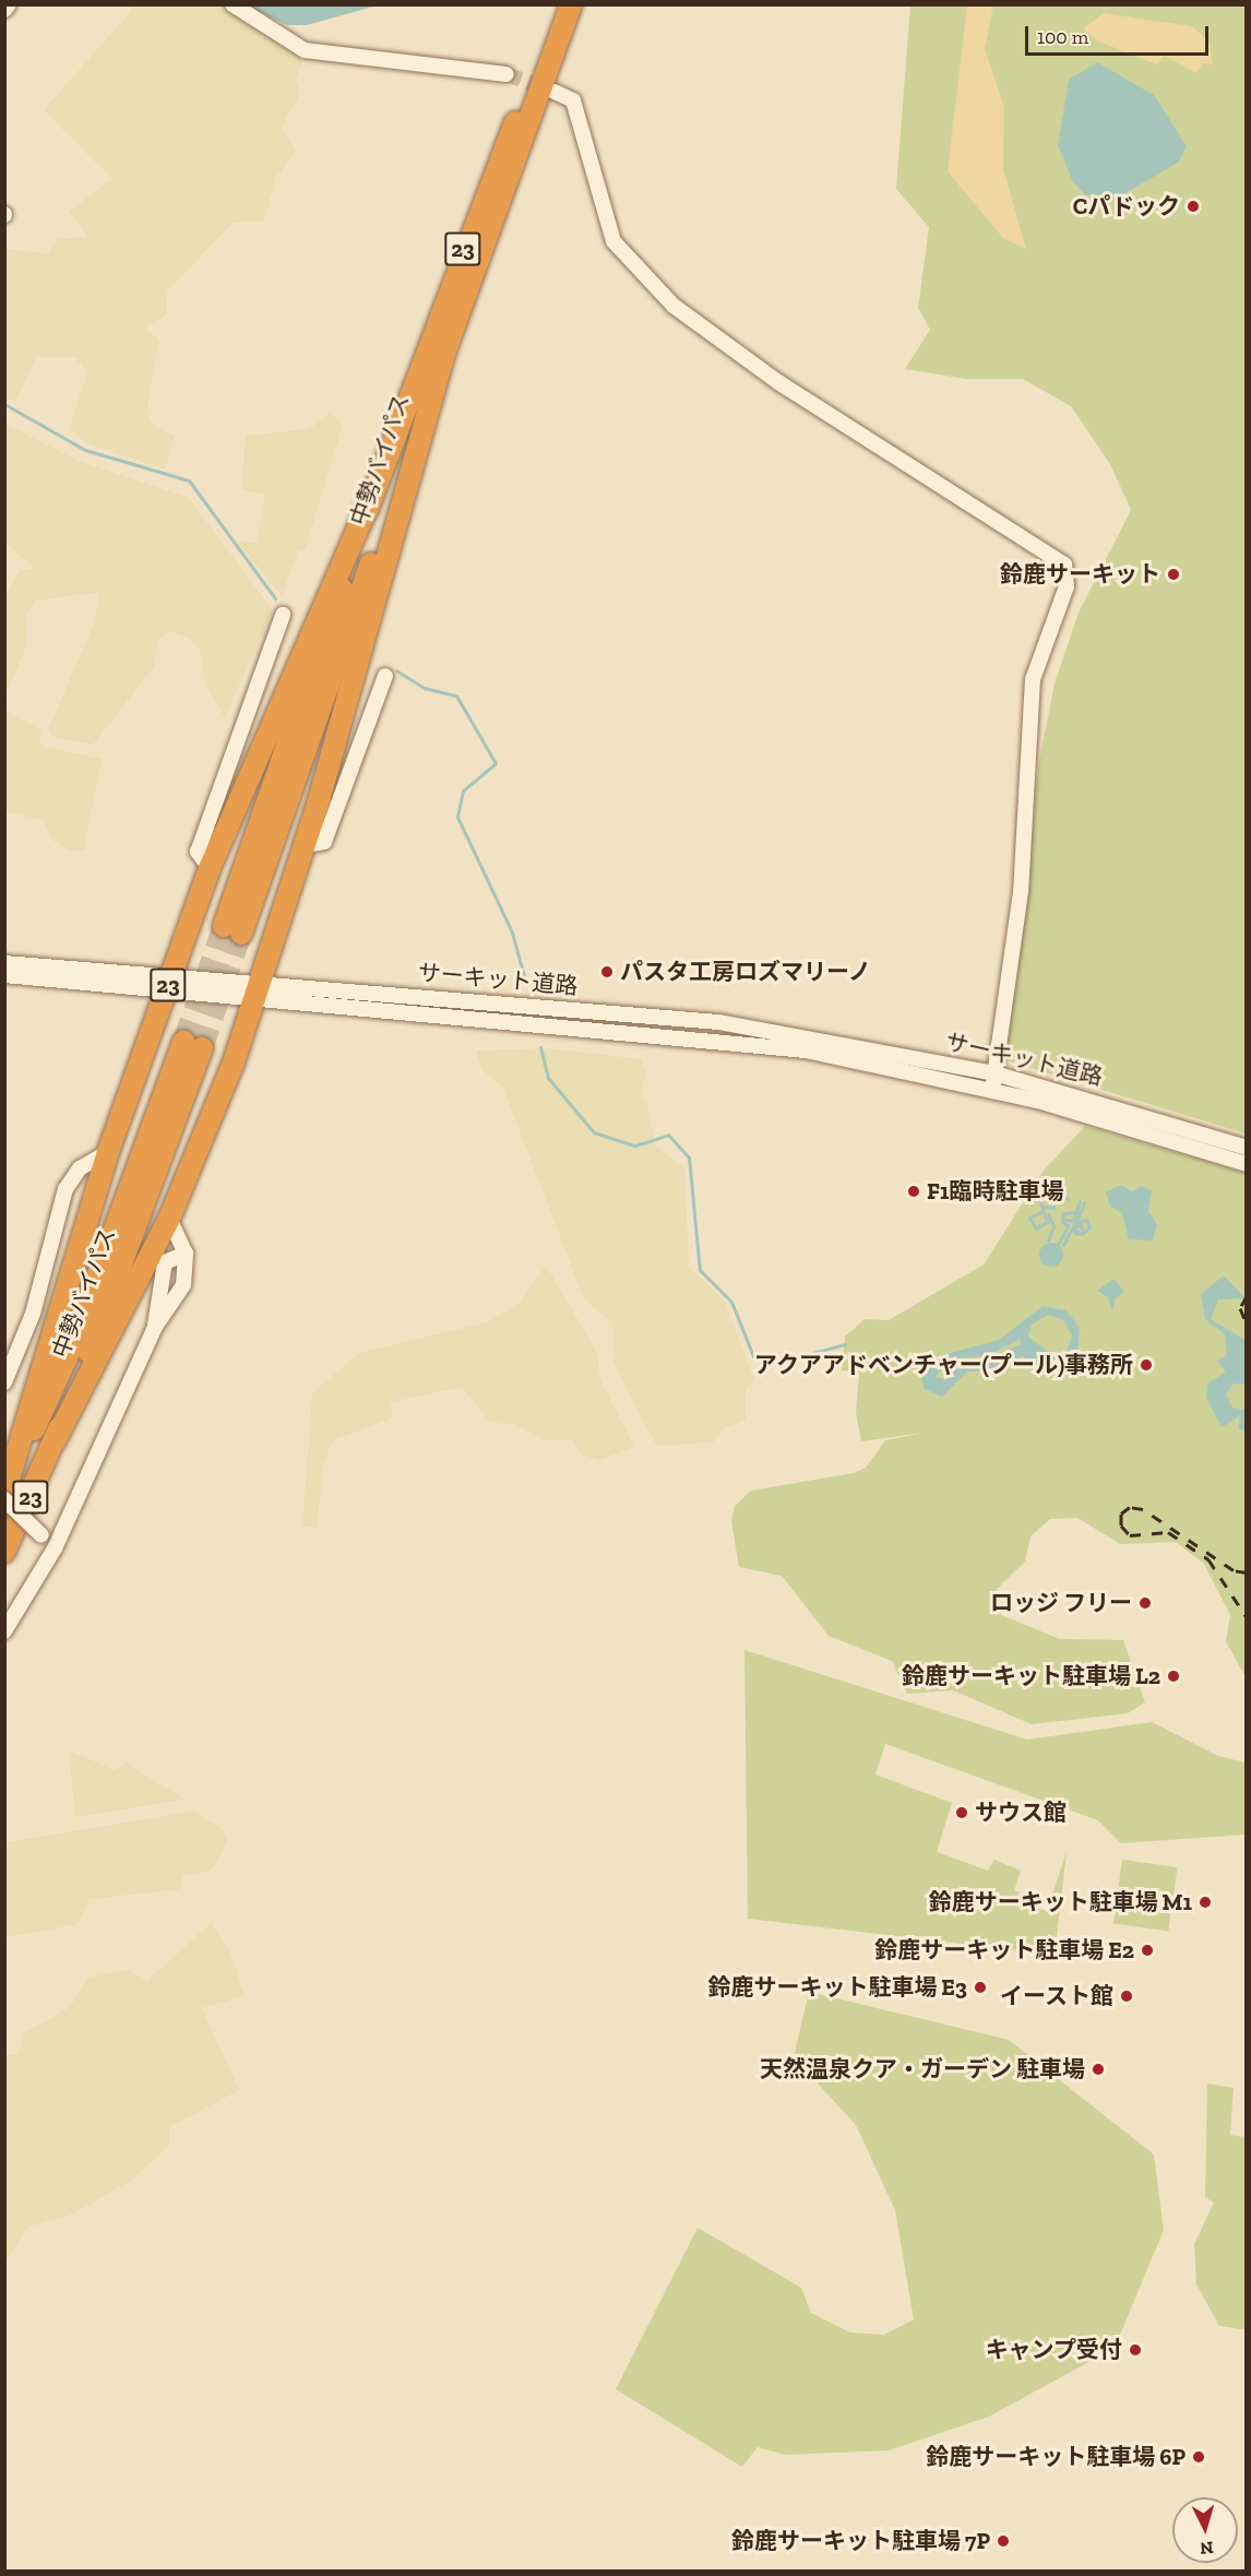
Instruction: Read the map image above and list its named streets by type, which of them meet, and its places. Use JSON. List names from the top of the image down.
{
  "streets": {
    "highway": ["23", "中勢バイパス"],
    "street": ["サーキット道路"]
  },
  "crossings": [
    ["23", "中勢バイパス"],
    ["23", "サーキット道路"]
  ],
  "places": [
    "Cパドック",
    "鈴鹿サーキット",
    "パスタ工房ロズマリーノ",
    "F1臨時駐車場",
    "アクアアドベンチャー(プール)事務所",
    "ロッジ フリー",
    "鈴鹿サーキット駐車場 L2",
    "サウス館",
    "鈴鹿サーキット駐車場 M1",
    "鈴鹿サーキット駐車場 E2",
    "鈴鹿サーキット駐車場 E3",
    "イースト館",
    "天然温泉クア・ガーデン 駐車場",
    "キャンプ受付",
    "鈴鹿サーキット駐車場 6P",
    "鈴鹿サーキット駐車場 7P"
  ],
  "scale_bar": "100 m",
  "north": "bottom"
}
